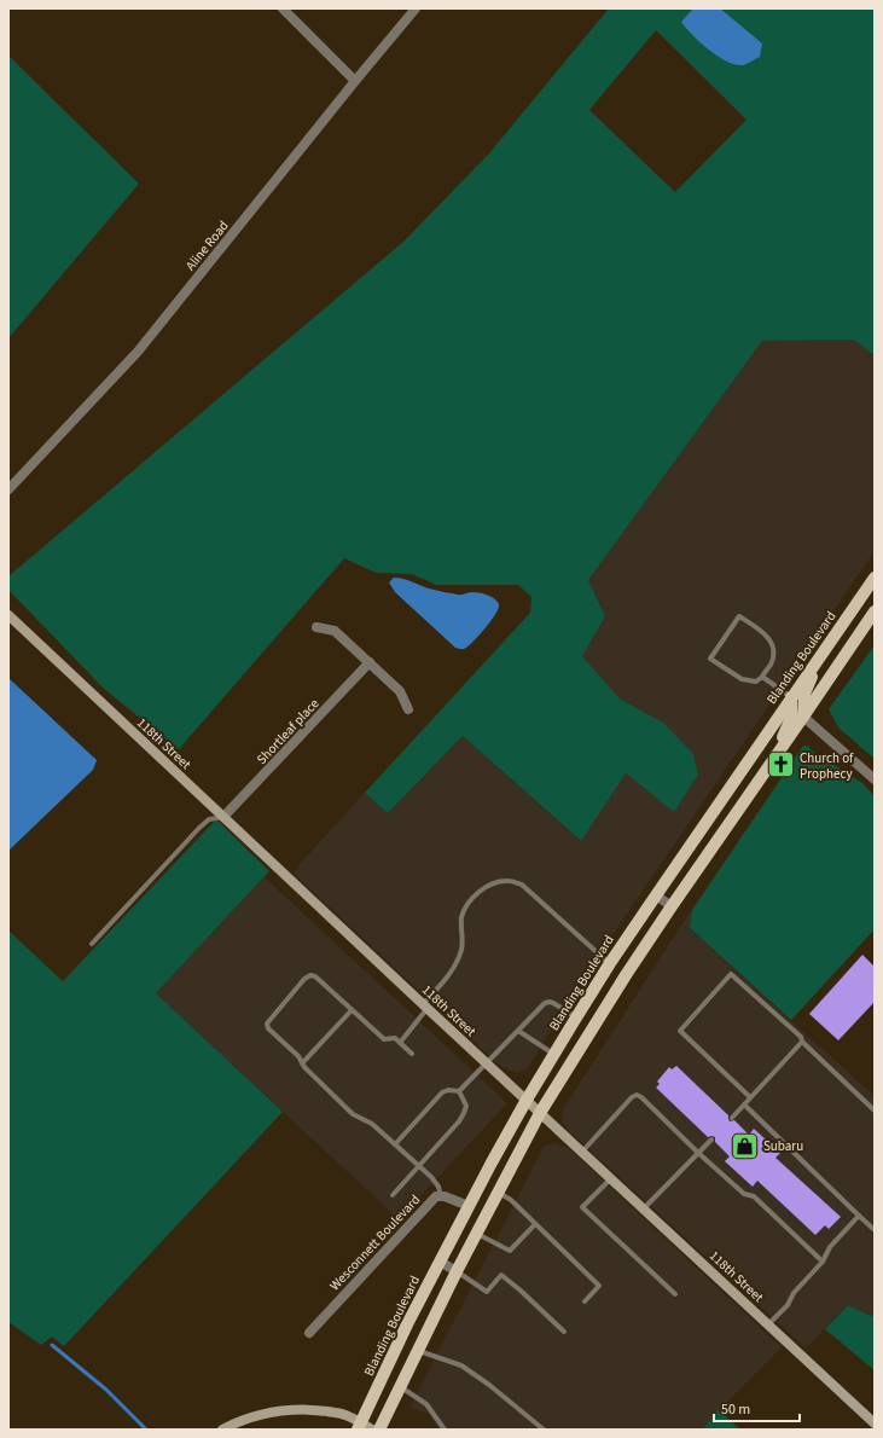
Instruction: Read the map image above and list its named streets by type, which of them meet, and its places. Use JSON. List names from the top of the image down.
{
  "streets": {
    "main road": ["Blanding Boulevard"],
    "street": [
      "Aline Road",
      "Shortleaf place",
      "118th Street",
      "Wesconnett Boulevard"
    ]
  },
  "crossings": [
    ["Blanding Boulevard", "118th Street"],
    ["Blanding Boulevard", "Wesconnett Boulevard"],
    ["Shortleaf place", "118th Street"]
  ],
  "places": {
    "church": ["Church of Prophecy"],
    "shop": ["Subaru"]
  },
  "scale_bar": "50 m"
}
